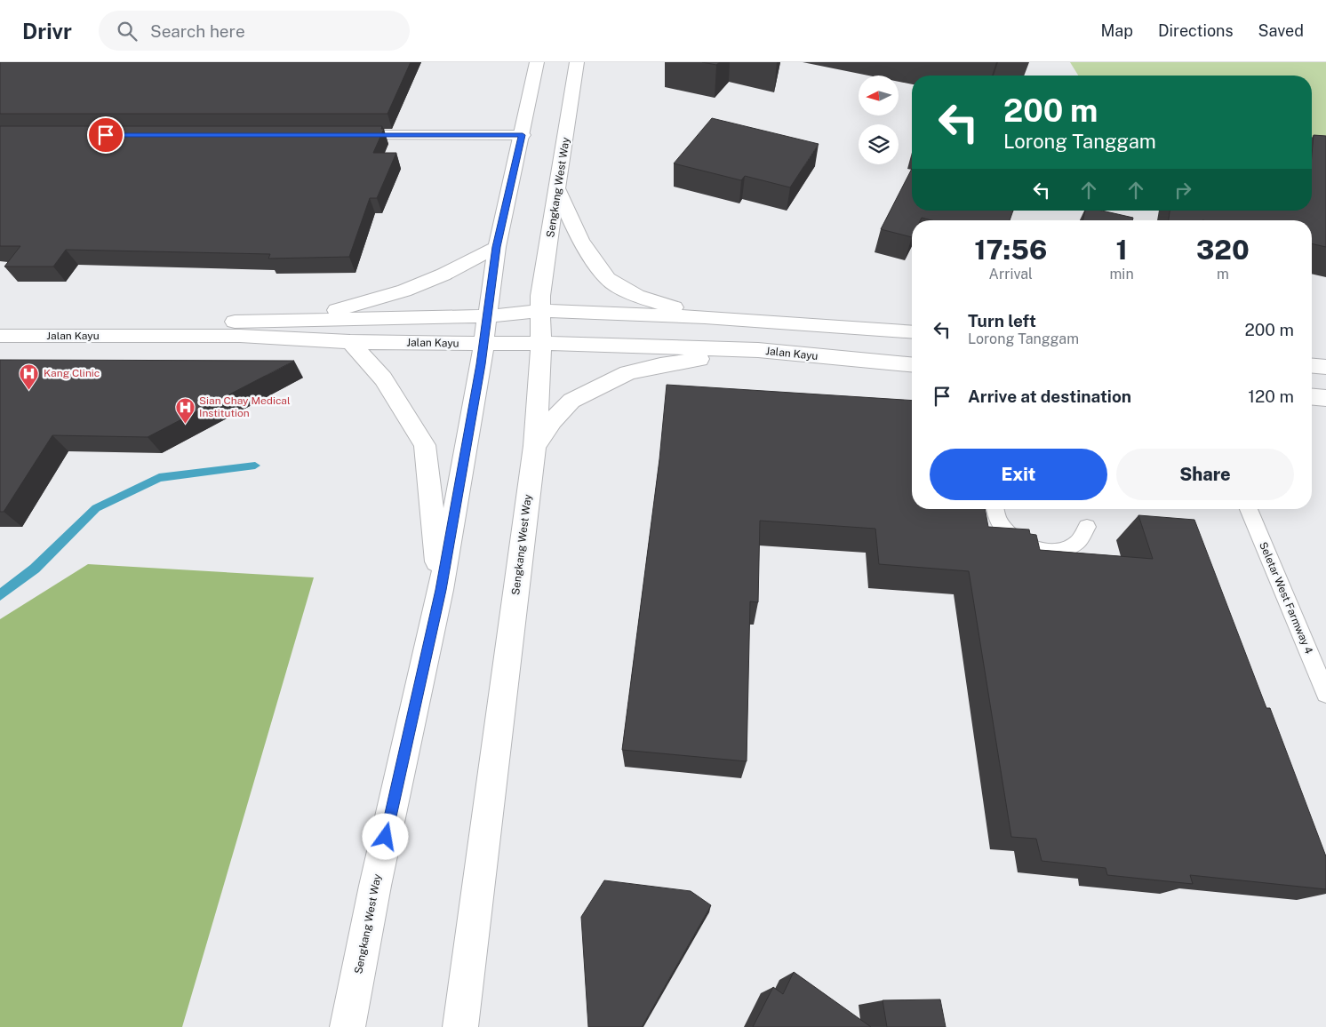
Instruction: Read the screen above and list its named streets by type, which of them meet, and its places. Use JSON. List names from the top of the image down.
{
  "streets": {
    "main road": ["Sengkang West Way", "Jalan Kayu"],
    "lane": ["Seletar West Farmway 4"]
  },
  "crossings": [
    ["Sengkang West Way", "Jalan Kayu"]
  ],
  "places": {
    "hospital": ["Kang Clinic", "Sian Chay Medical Institution"]
  },
  "north": "left",
  "page": {
    "header": "Drivr",
    "search": "Search here",
    "nav": ["Map", "Directions", "Saved"],
    "turn": ["200 m", "Lorong Tanggam"],
    "eta": [
      "17:56",
      "Arrival",
      "1",
      "min",
      "320",
      "m"
    ],
    "list": [
      {
        "name": "Turn left",
        "note": "Lorong Tanggam",
        "value": "200 m"
      },
      {
        "name": "Arrive at destination",
        "value": "120 m"
      }
    ],
    "buttons": ["Exit", "Share"]
  }
}
